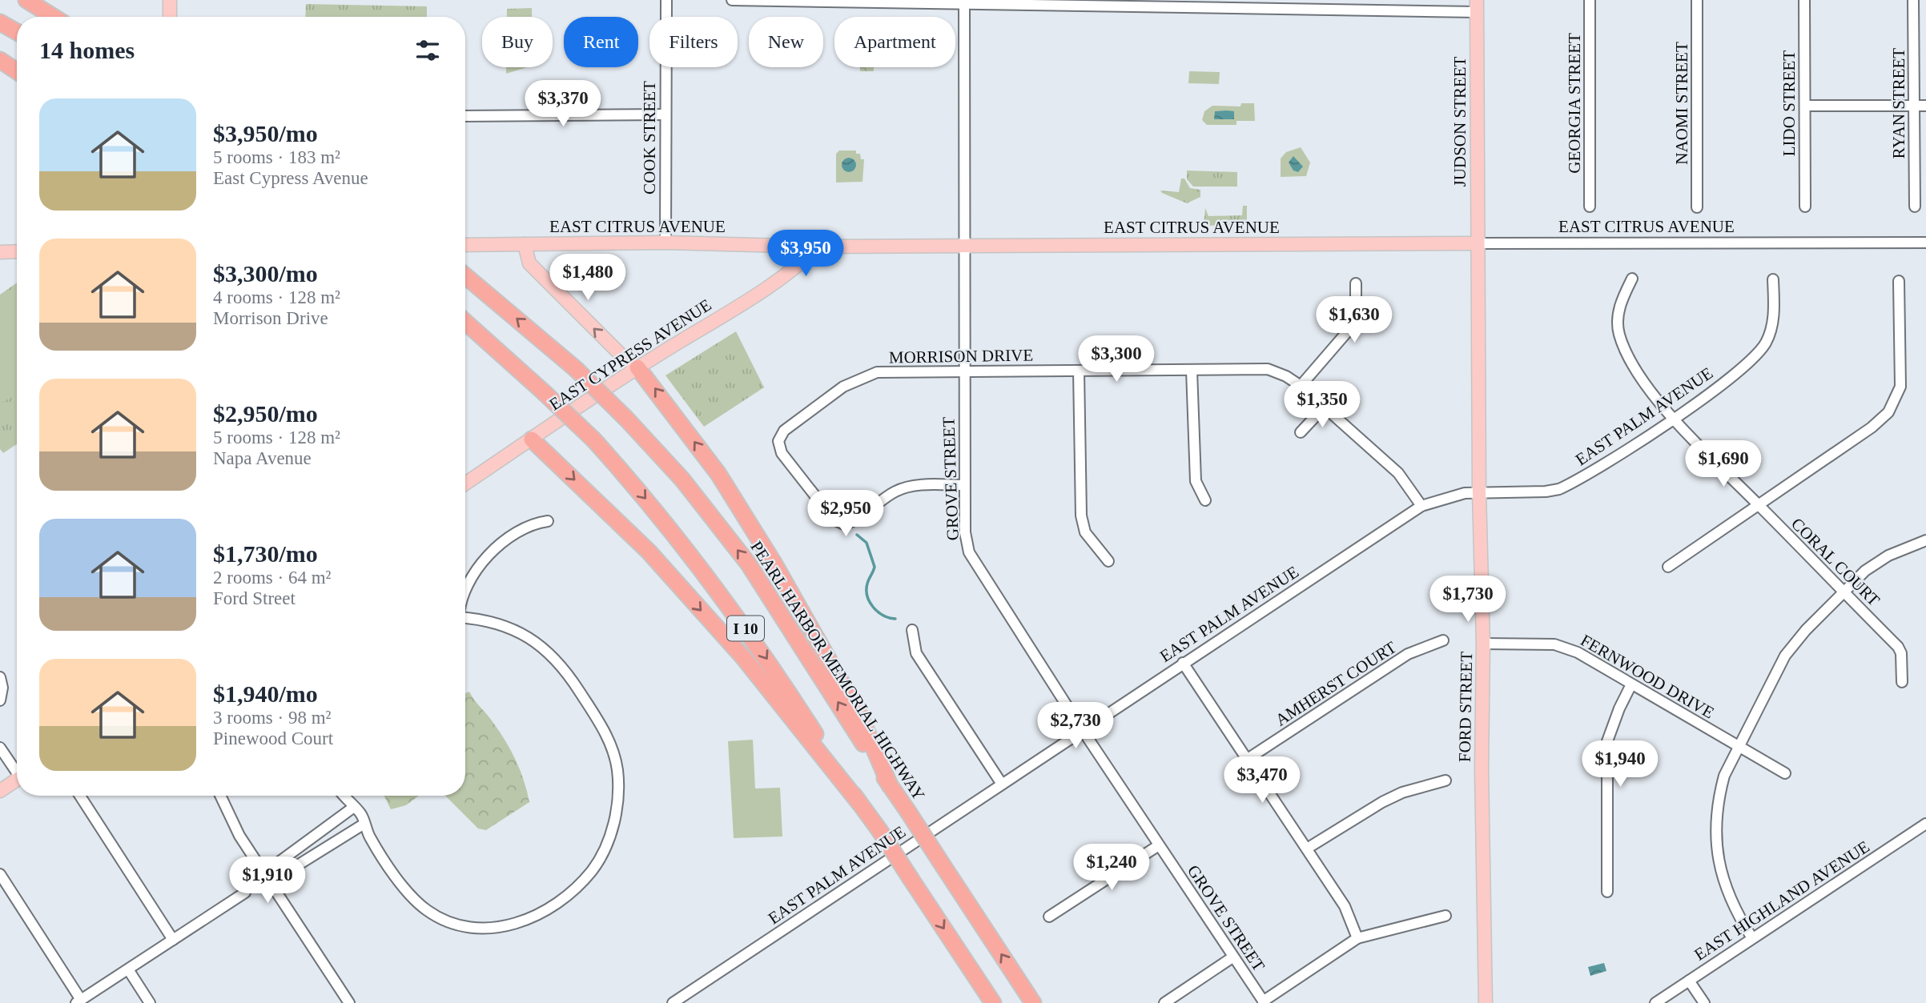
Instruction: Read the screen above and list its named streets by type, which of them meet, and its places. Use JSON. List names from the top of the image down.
{
  "streets": {
    "highway": ["I 10", "PEARL HARBOR MEMORIAL HIGHWAY"],
    "main road": [
      "JUDSON STREET",
      "EAST CITRUS AVENUE",
      "EAST CYPRESS AVENUE",
      "FORD STREET"
    ],
    "street": [
      "GEORGIA STREET",
      "NAOMI STREET",
      "LIDO STREET",
      "RYAN STREET",
      "COOK STREET",
      "MORRISON DRIVE",
      "EAST PALM AVENUE",
      "GROVE STREET",
      "CORAL COURT",
      "FERNWOOD DRIVE",
      "AMHERST COURT",
      "EAST HIGHLAND AVENUE"
    ]
  },
  "crossings": [
    ["JUDSON STREET", "EAST CITRUS AVENUE"],
    ["JUDSON STREET", "FORD STREET"],
    ["COOK STREET", "EAST CITRUS AVENUE"],
    ["EAST CITRUS AVENUE", "EAST CYPRESS AVENUE"],
    ["EAST CITRUS AVENUE", "GROVE STREET"],
    ["EAST CITRUS AVENUE", "FORD STREET"],
    ["MORRISON DRIVE", "EAST PALM AVENUE"],
    ["MORRISON DRIVE", "GROVE STREET"],
    ["EAST PALM AVENUE", "GROVE STREET"],
    ["EAST PALM AVENUE", "CORAL COURT"],
    ["EAST PALM AVENUE", "FORD STREET"],
    ["FERNWOOD DRIVE", "FORD STREET"]
  ],
  "page": {
    "chip": [
      "Buy",
      "Rent",
      "Filters",
      "New",
      "Apartment"
    ],
    "heading": "14 homes",
    "price": [
      "$3,370",
      "$3,950",
      "$1,480",
      "$1,630",
      "$3,300",
      "$1,350",
      "$1,690",
      "$2,950",
      "$1,730",
      "$2,730",
      "$1,940",
      "$3,470",
      "$1,240",
      "$1,910"
    ],
    "list": [
      {
        "name": "$3,950/mo",
        "note": "5 rooms · 183 m² · East Cypress Avenue"
      },
      {
        "name": "$3,300/mo",
        "note": "4 rooms · 128 m² · Morrison Drive"
      },
      {
        "name": "$2,950/mo",
        "note": "5 rooms · 128 m² · Napa Avenue"
      },
      {
        "name": "$1,730/mo",
        "note": "2 rooms · 64 m² · Ford Street"
      },
      {
        "name": "$1,940/mo",
        "note": "3 rooms · 98 m² · Pinewood Court"
      }
    ]
  }
}
